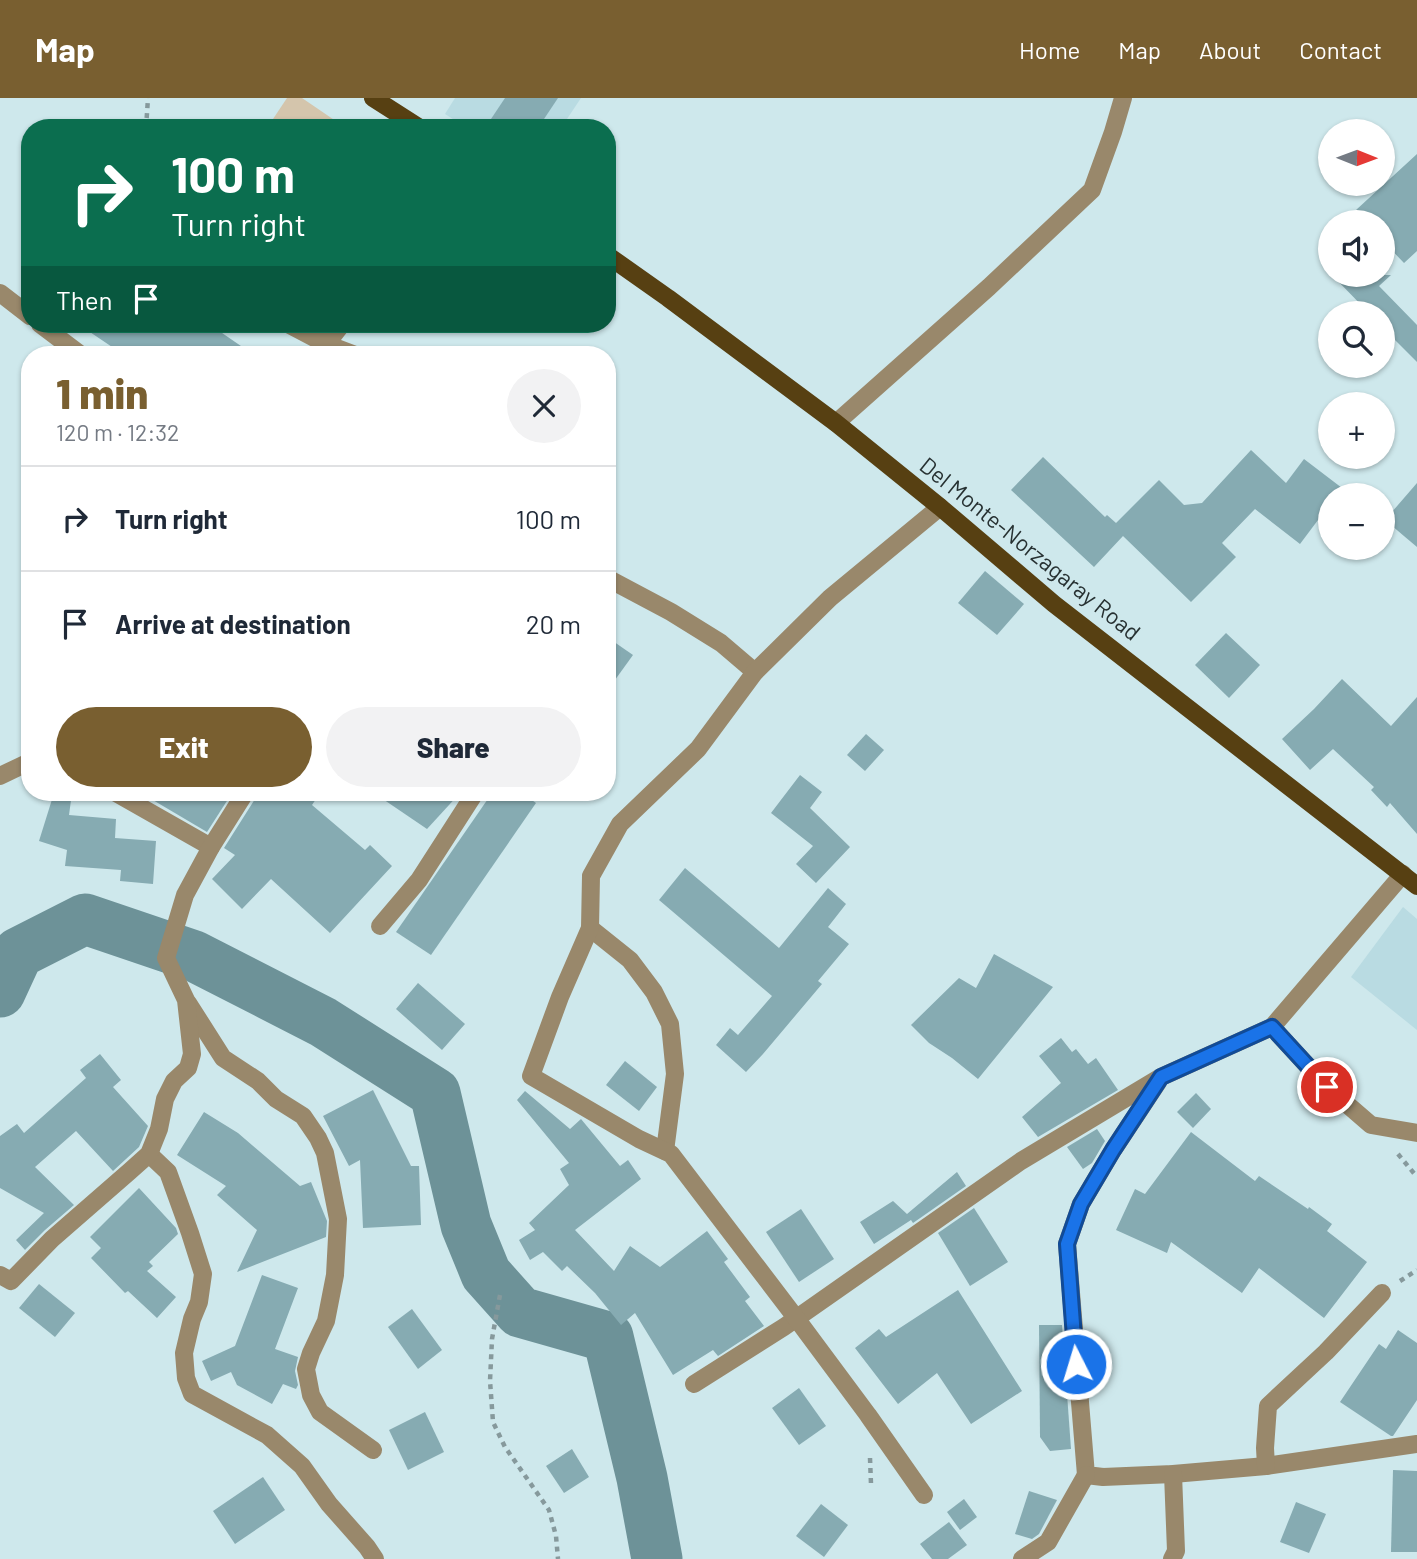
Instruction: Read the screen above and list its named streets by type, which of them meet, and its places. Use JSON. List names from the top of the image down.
{
  "streets": {
    "main road": ["Del Monte-Norzagaray Road"]
  },
  "north": "right",
  "page": {
    "header": "Map",
    "nav": [
      "Home",
      "Map",
      "About",
      "Contact"
    ],
    "map_buttons": ["+", "−"],
    "turn": ["100 m", "Turn right"],
    "then": "Then",
    "heading": ["1 min", "120 m · 12:32"],
    "list": [
      {
        "name": "Turn right",
        "value": "100 m"
      },
      {
        "name": "Arrive at destination",
        "value": "20 m"
      }
    ],
    "buttons": ["Exit", "Share"]
  }
}
